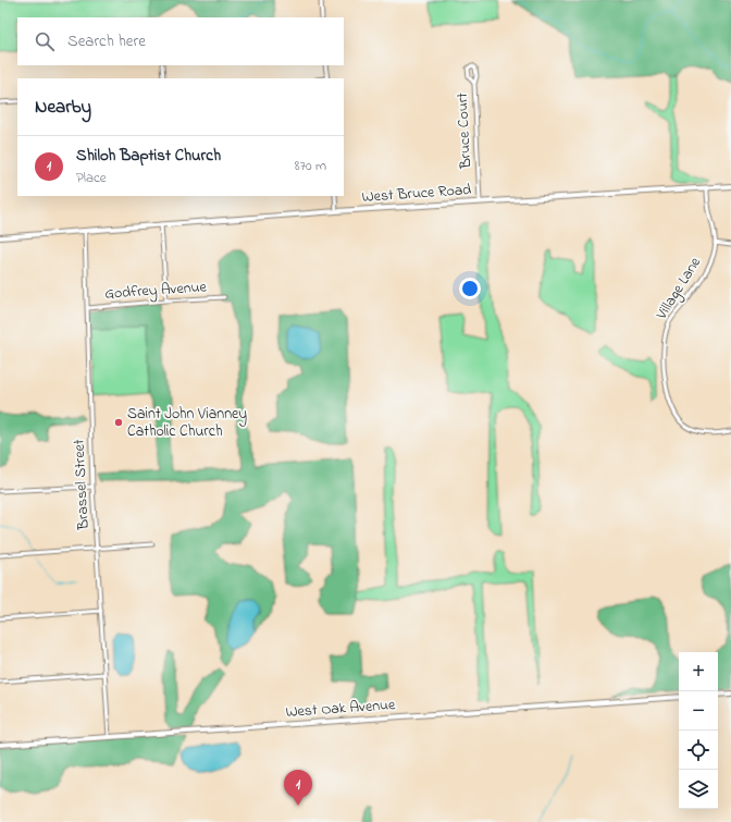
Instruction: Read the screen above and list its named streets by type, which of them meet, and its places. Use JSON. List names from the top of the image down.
{
  "streets": {
    "street": [
      "Bruce Court",
      "West Bruce Road",
      "Village Lane",
      "Godfrey Avenue",
      "Brassel Street",
      "West Oak Avenue"
    ]
  },
  "crossings": [
    ["Bruce Court", "West Bruce Road"],
    ["West Bruce Road", "Village Lane"],
    ["West Bruce Road", "Brassel Street"],
    ["Godfrey Avenue", "Brassel Street"],
    ["Brassel Street", "West Oak Avenue"]
  ],
  "places": ["Saint John Vianney Catholic Church"],
  "page": {
    "search": "Search here",
    "heading": "Nearby",
    "list": [
      {
        "mark": "1",
        "name": "Shiloh Baptist Church",
        "note": "Place",
        "value": "870 m"
      }
    ],
    "map_buttons": ["+", "−"],
    "pins": "1"
  }
}
